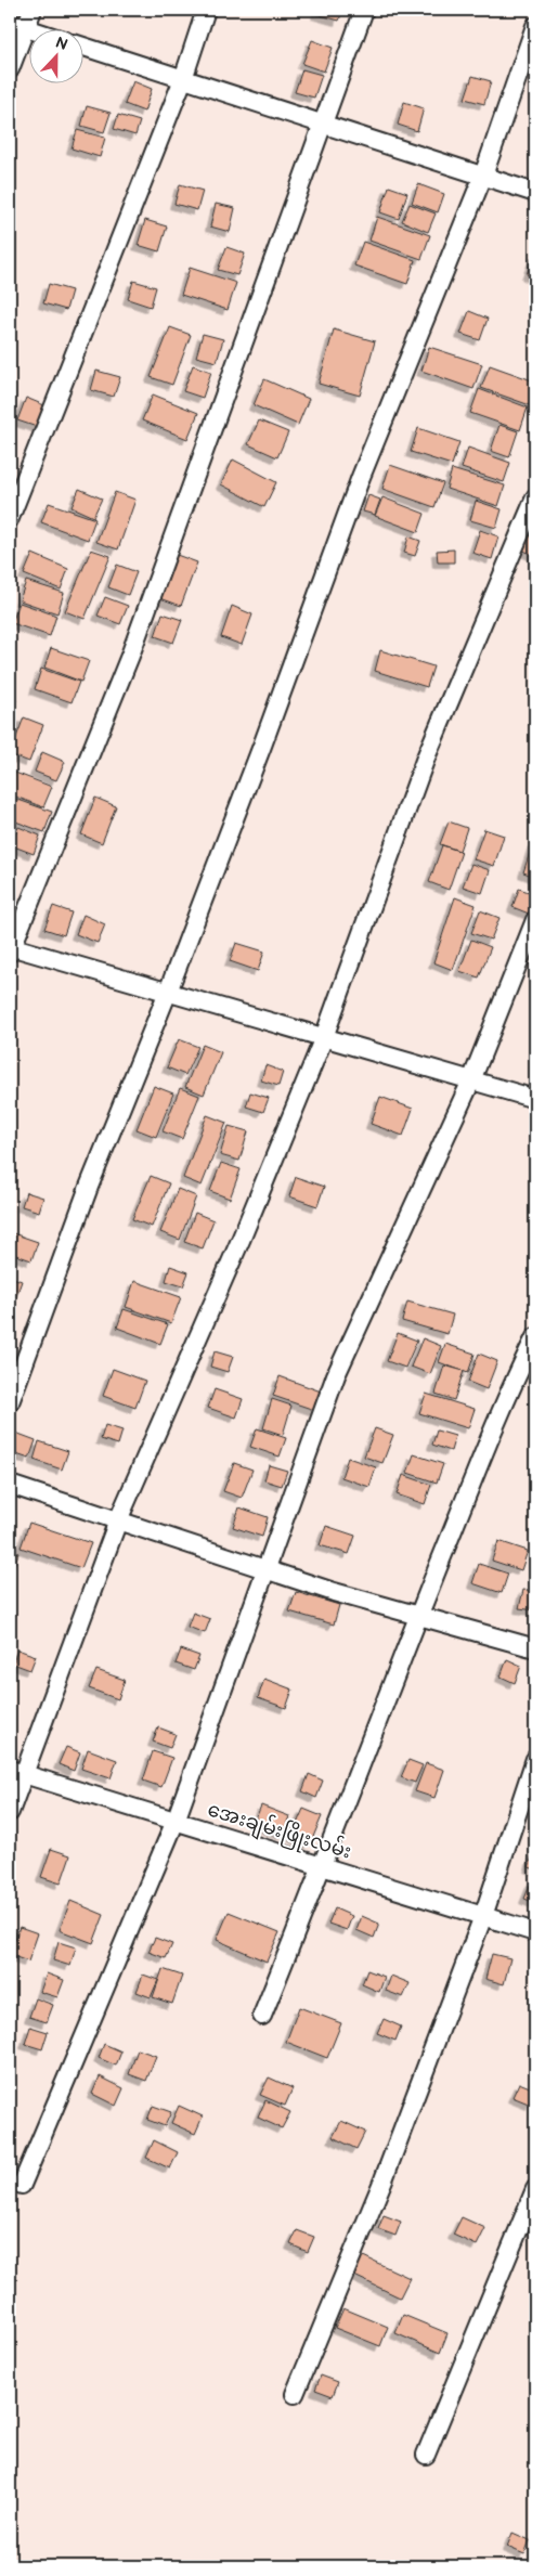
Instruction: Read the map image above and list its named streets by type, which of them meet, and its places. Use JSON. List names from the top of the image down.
{
  "streets": {
    "street": ["အေးချမ်းဖြိုးလမ်း"]
  },
  "north": "top"
}
